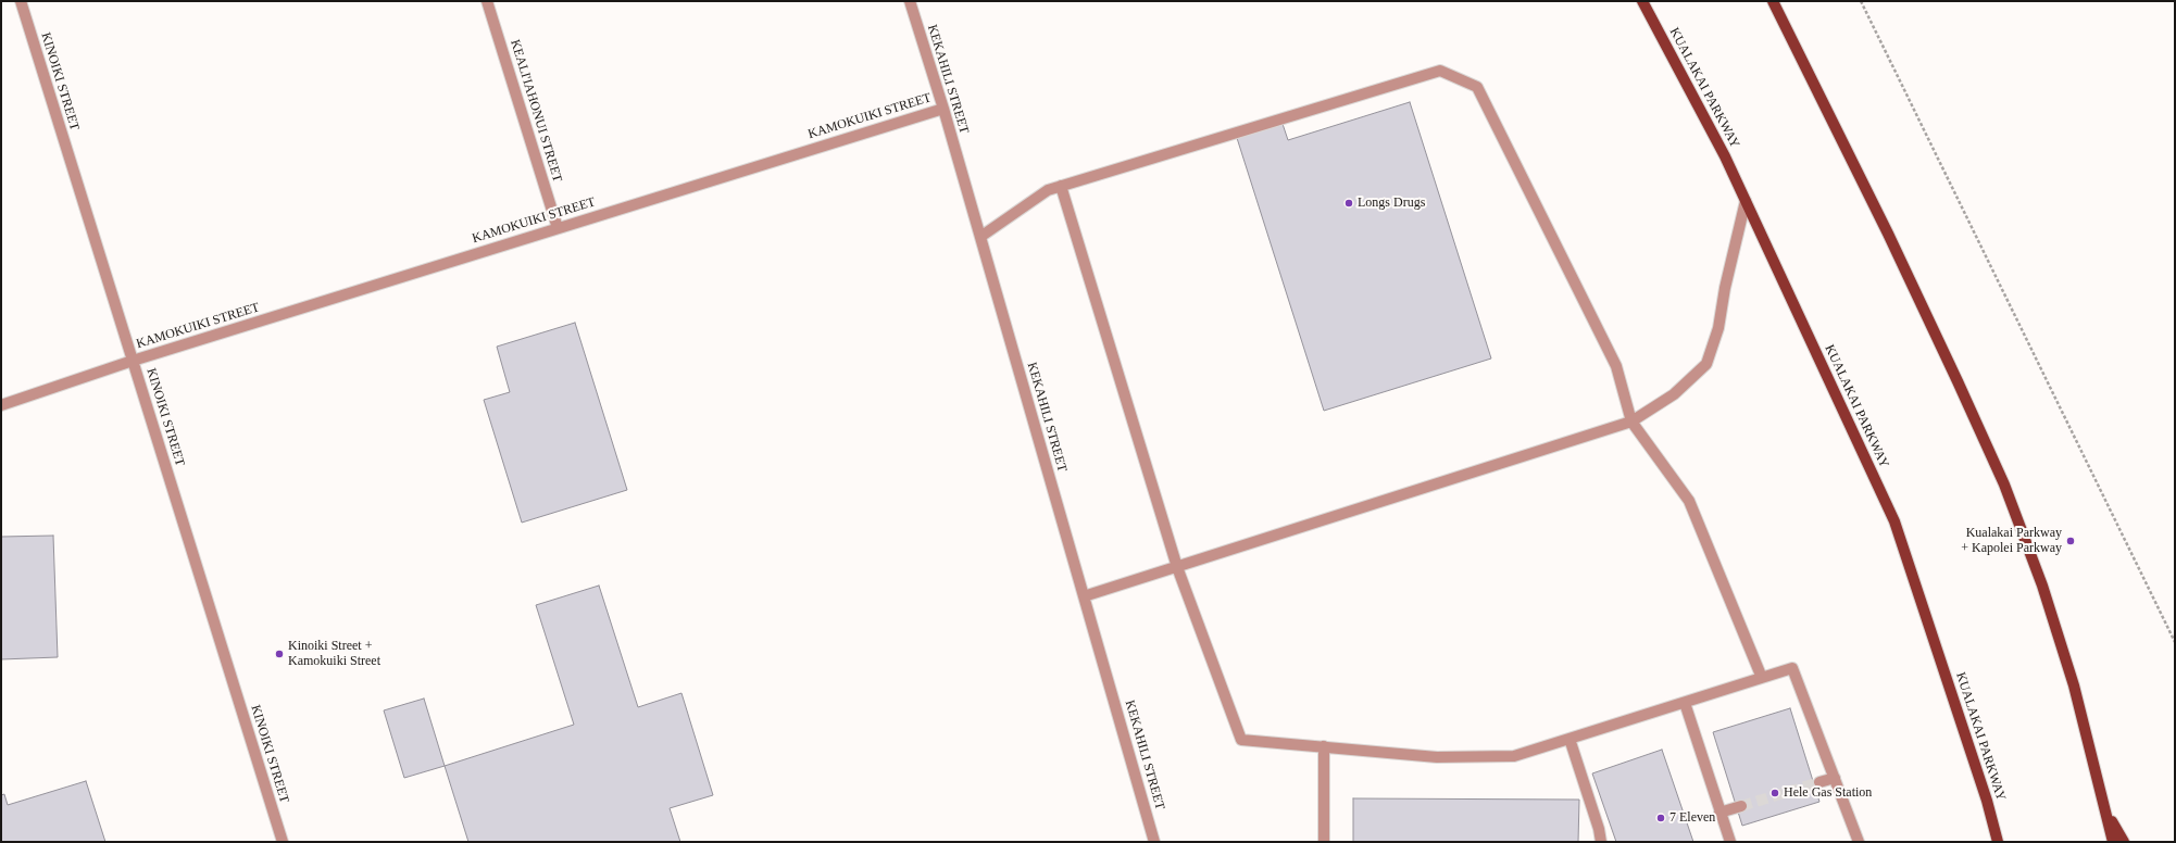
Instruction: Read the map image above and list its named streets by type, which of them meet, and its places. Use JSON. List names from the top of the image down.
{
  "streets": {
    "main road": ["KUALAKAI PARKWAY"],
    "street": [
      "KEKAHILI STREET",
      "KINOIKI STREET",
      "KEALI'IAHONUI STREET",
      "KAMOKUIKI STREET"
    ]
  },
  "crossings": [
    ["KEKAHILI STREET", "KAMOKUIKI STREET"],
    ["KINOIKI STREET", "KAMOKUIKI STREET"],
    ["KEALI'IAHONUI STREET", "KAMOKUIKI STREET"]
  ],
  "places": [
    "Longs Drugs",
    "Kualakai Parkway + Kapolei Parkway",
    "Kinoiki Street + Kamokuiki Street",
    "Hele Gas Station",
    "7 Eleven"
  ]
}
